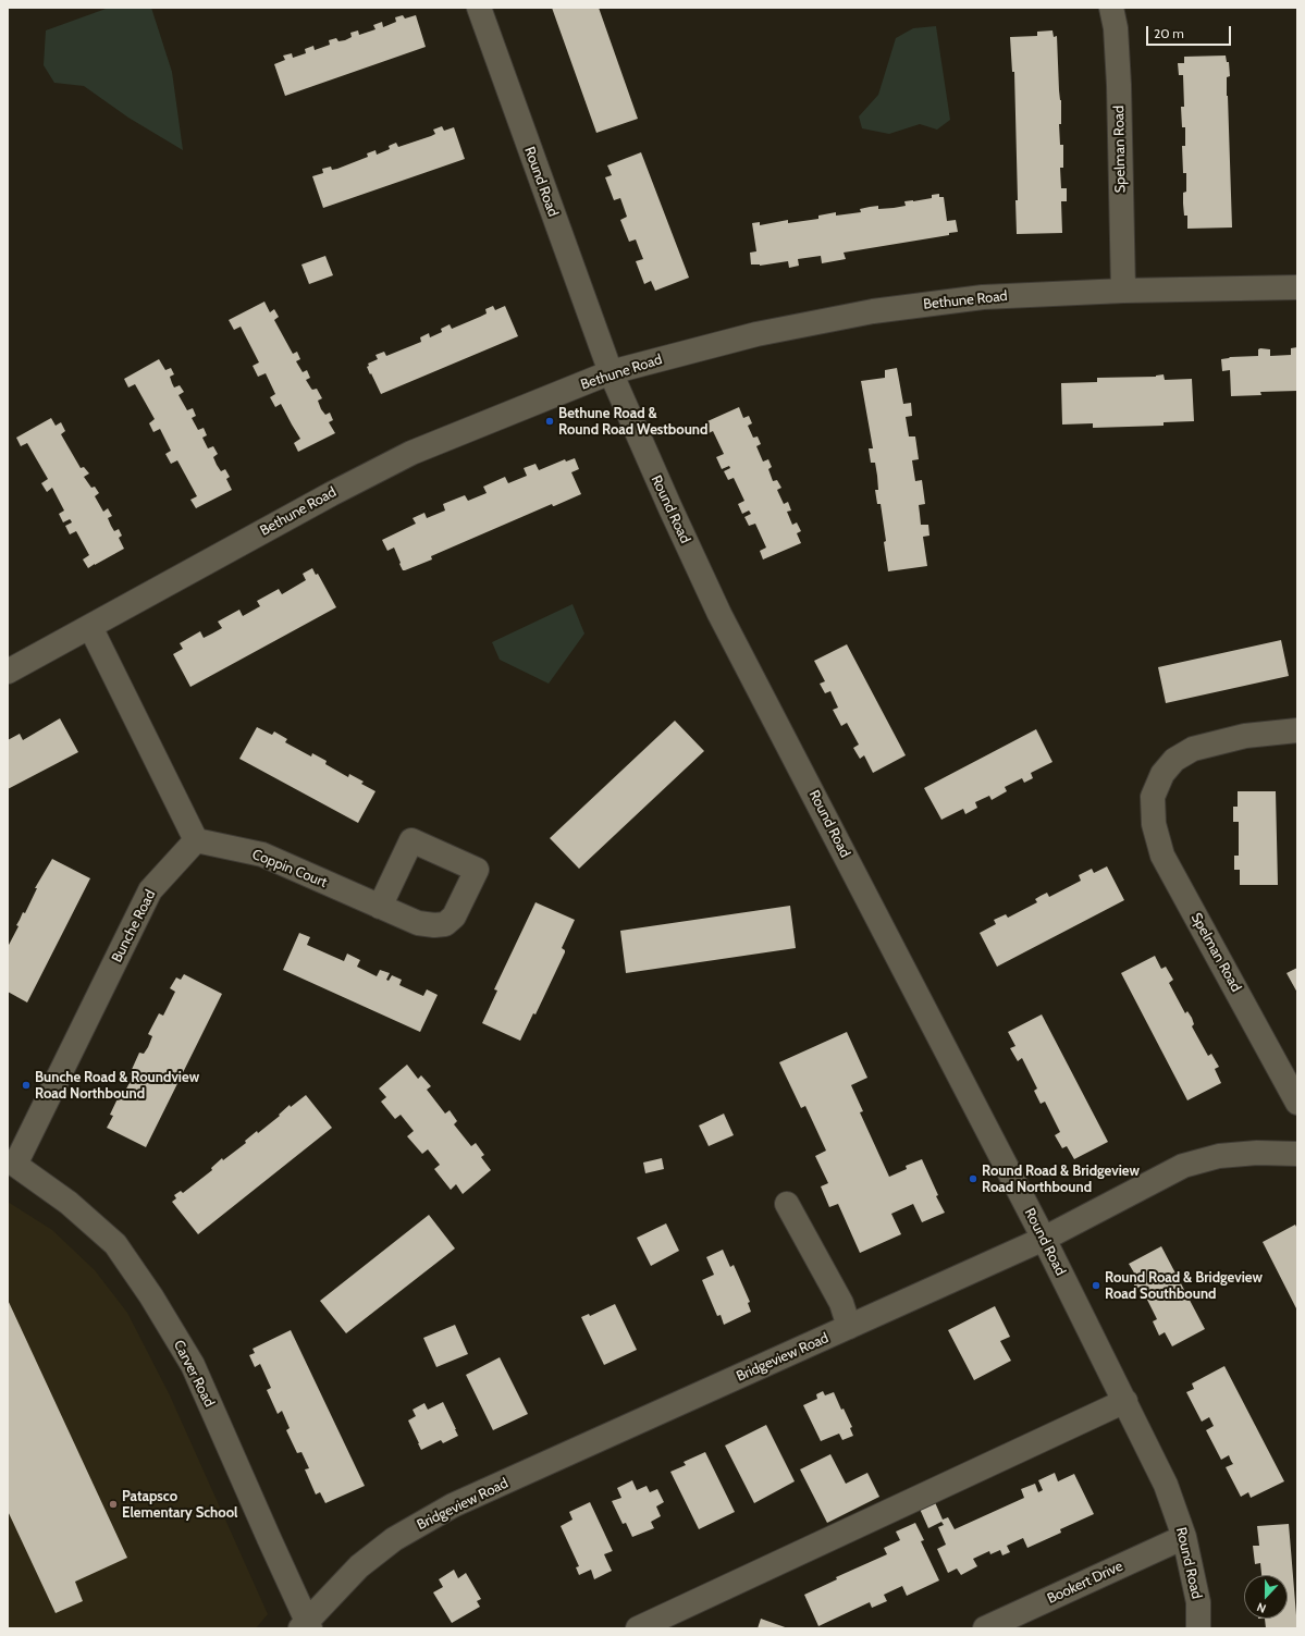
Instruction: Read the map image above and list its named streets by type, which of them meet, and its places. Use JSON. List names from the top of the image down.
{
  "streets": {
    "street": [
      "Spelman Road",
      "Round Road",
      "Bethune Road",
      "Coppin Court",
      "Bunche Road",
      "Bridgeview Road",
      "Carver Road",
      "Bookert Drive"
    ]
  },
  "crossings": [
    ["Spelman Road", "Bethune Road"],
    ["Round Road", "Bethune Road"],
    ["Round Road", "Bridgeview Road"],
    ["Round Road", "Bookert Drive"],
    ["Coppin Court", "Bunche Road"],
    ["Bunche Road", "Carver Road"],
    ["Bridgeview Road", "Carver Road"]
  ],
  "places": [
    "Bethune Road & Round Road Westbound",
    "Bunche Road & Roundview Road Northbound",
    "Round Road & Bridgeview Road Northbound",
    "Round Road & Bridgeview Road Southbound",
    "Patapsco Elementary School"
  ],
  "scale_bar": "20 m",
  "north": "bottom"
}
